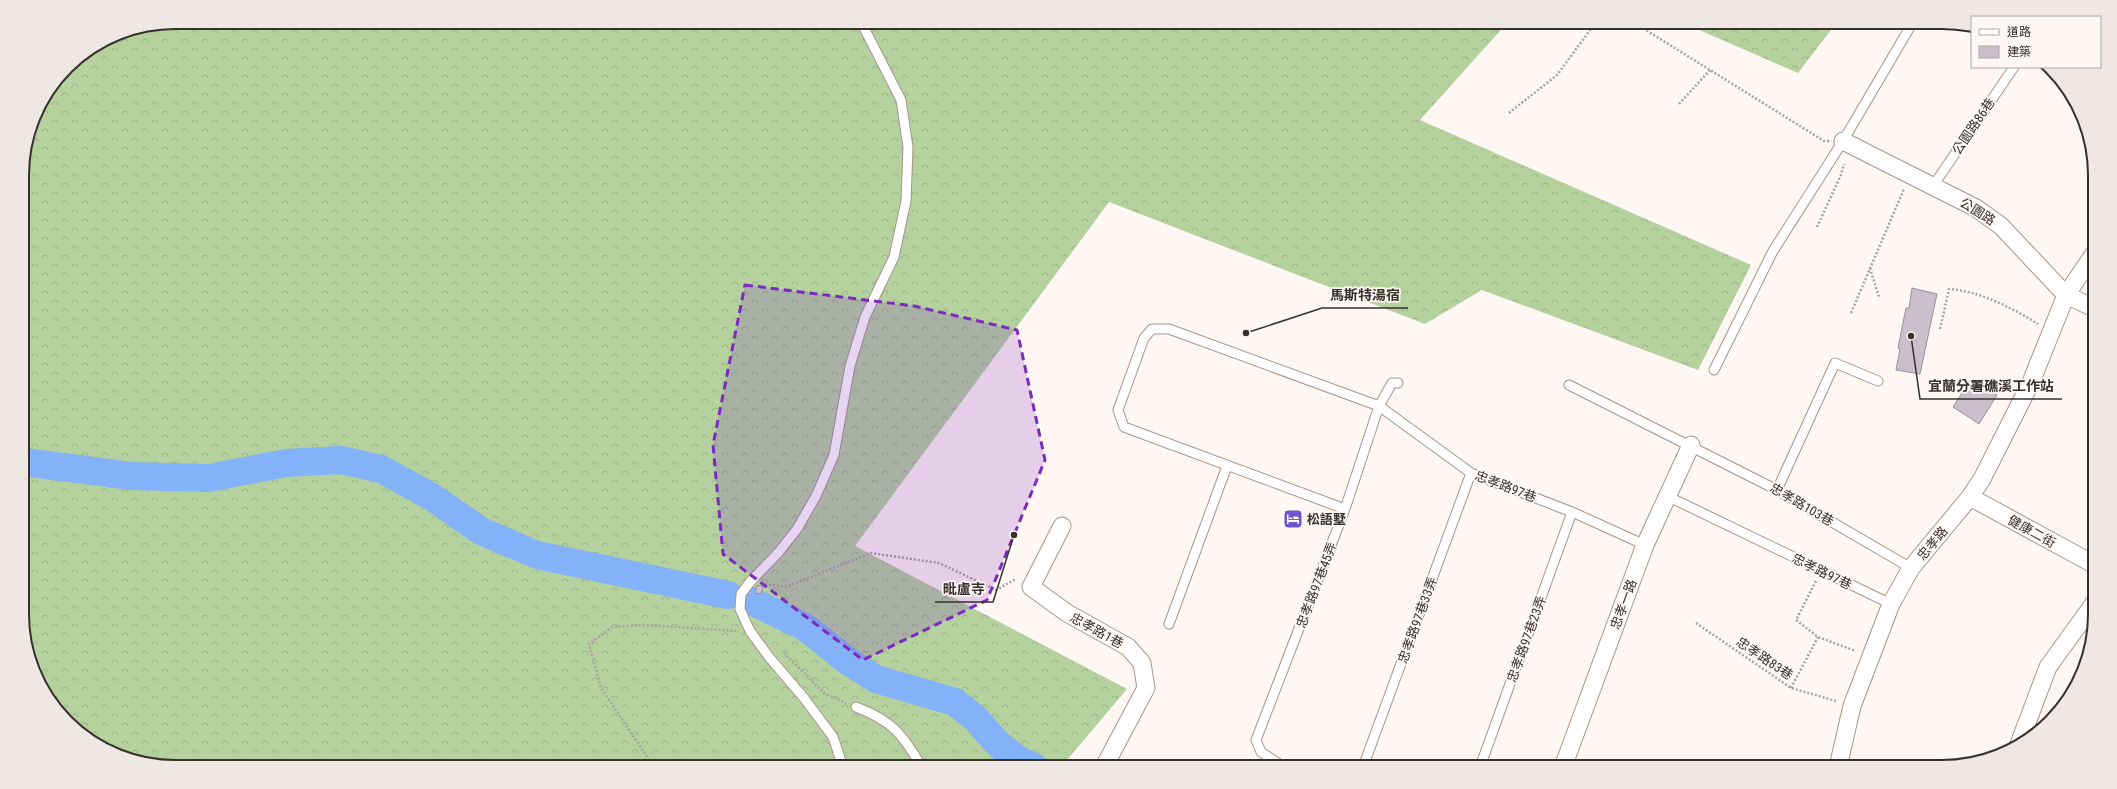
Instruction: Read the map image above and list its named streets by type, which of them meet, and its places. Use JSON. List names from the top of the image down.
{
  "streets": {
    "street": [
      "公園路",
      "健康二街",
      "忠孝路",
      "忠孝一路",
      "忠孝路1巷"
    ],
    "lane": [
      "公園路86巷",
      "忠孝路97巷",
      "忠孝路103巷",
      "忠孝路97巷45弄",
      "忠孝路97巷33弄",
      "忠孝路97巷23弄"
    ],
    "path": ["忠孝路83巷"]
  },
  "crossings": [
    ["公園路86巷", "公園路"],
    ["公園路", "忠孝路"],
    ["忠孝路97巷", "忠孝路"],
    ["忠孝路97巷", "忠孝路97巷45弄"],
    ["忠孝路97巷", "忠孝一路"],
    ["忠孝路97巷", "忠孝路97巷33弄"],
    ["忠孝路97巷", "忠孝路97巷23弄"],
    ["忠孝路103巷", "忠孝路"],
    ["忠孝路103巷", "忠孝一路"],
    ["健康二街", "忠孝路"],
    ["忠孝路", "忠孝路83巷"]
  ],
  "places": {
    "other": ["馬斯特湯宿", "宜蘭分署礁溪工作站", "毗盧寺"],
    "hotel": ["松語墅"]
  },
  "legend": ["道路", "建築"]
}
